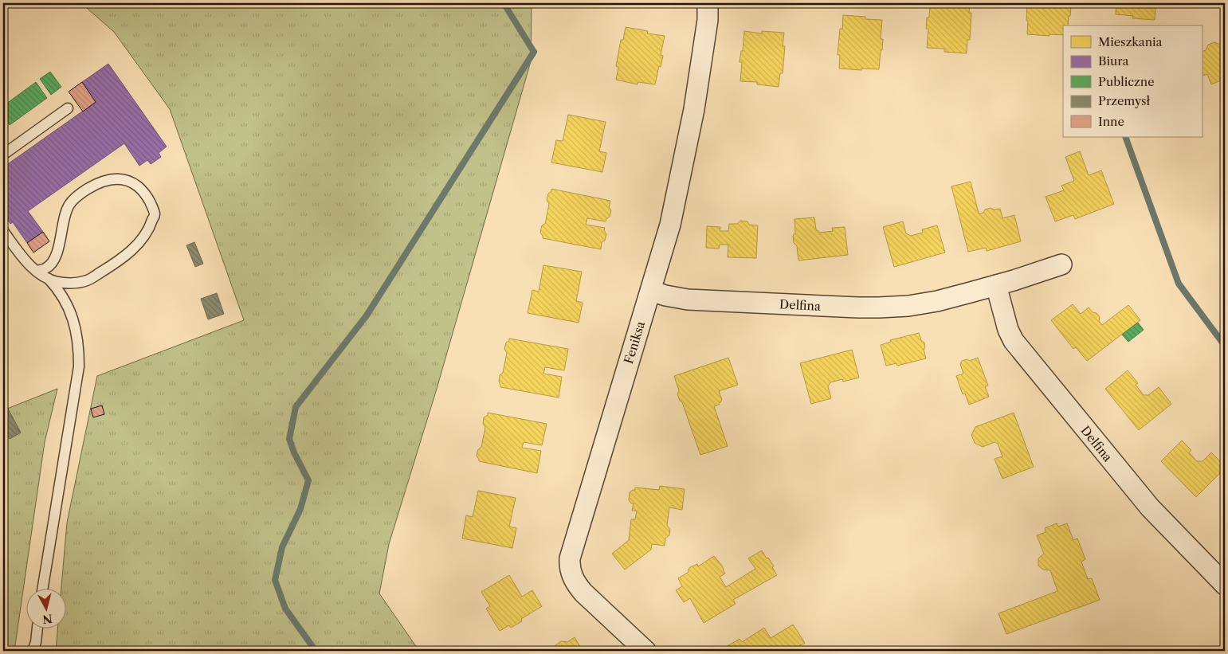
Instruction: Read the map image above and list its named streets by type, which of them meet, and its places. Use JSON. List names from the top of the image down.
{
  "streets": {
    "street": ["Delfina", "Feniksa"]
  },
  "crossings": [
    ["Delfina", "Feniksa"]
  ],
  "legend": [
    "Mieszkania",
    "Biura",
    "Publiczne",
    "Przemysł",
    "Inne"
  ],
  "north": "bottom"
}
